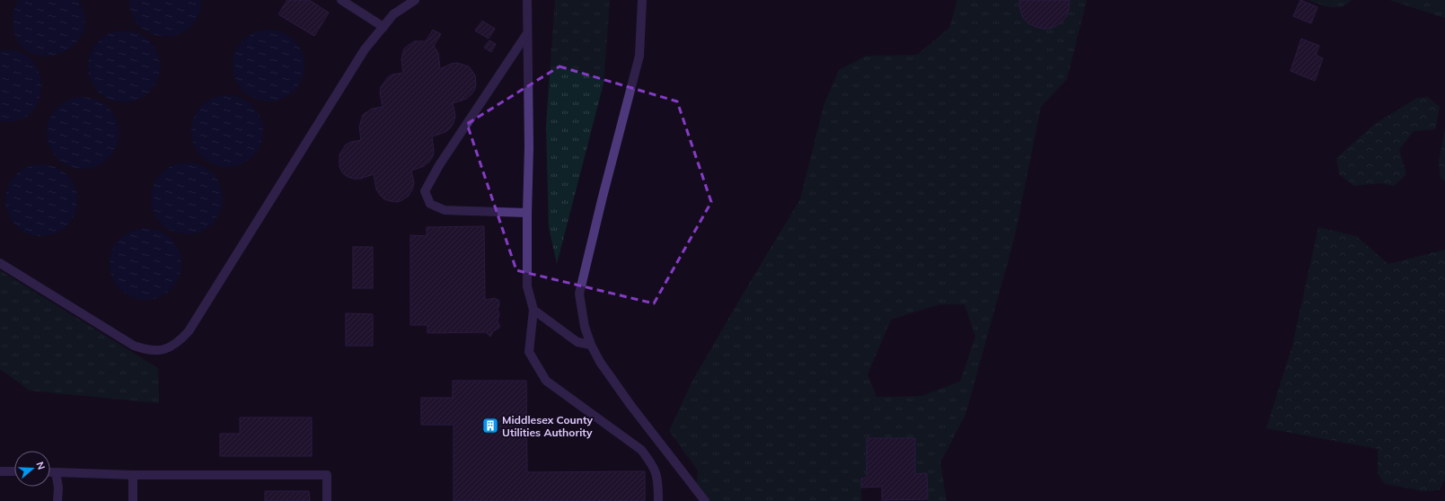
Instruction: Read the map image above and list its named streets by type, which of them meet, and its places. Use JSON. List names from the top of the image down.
{
  "places": {
    "building": ["Middlesex County Utilities Authority"]
  },
  "north": "right"
}
